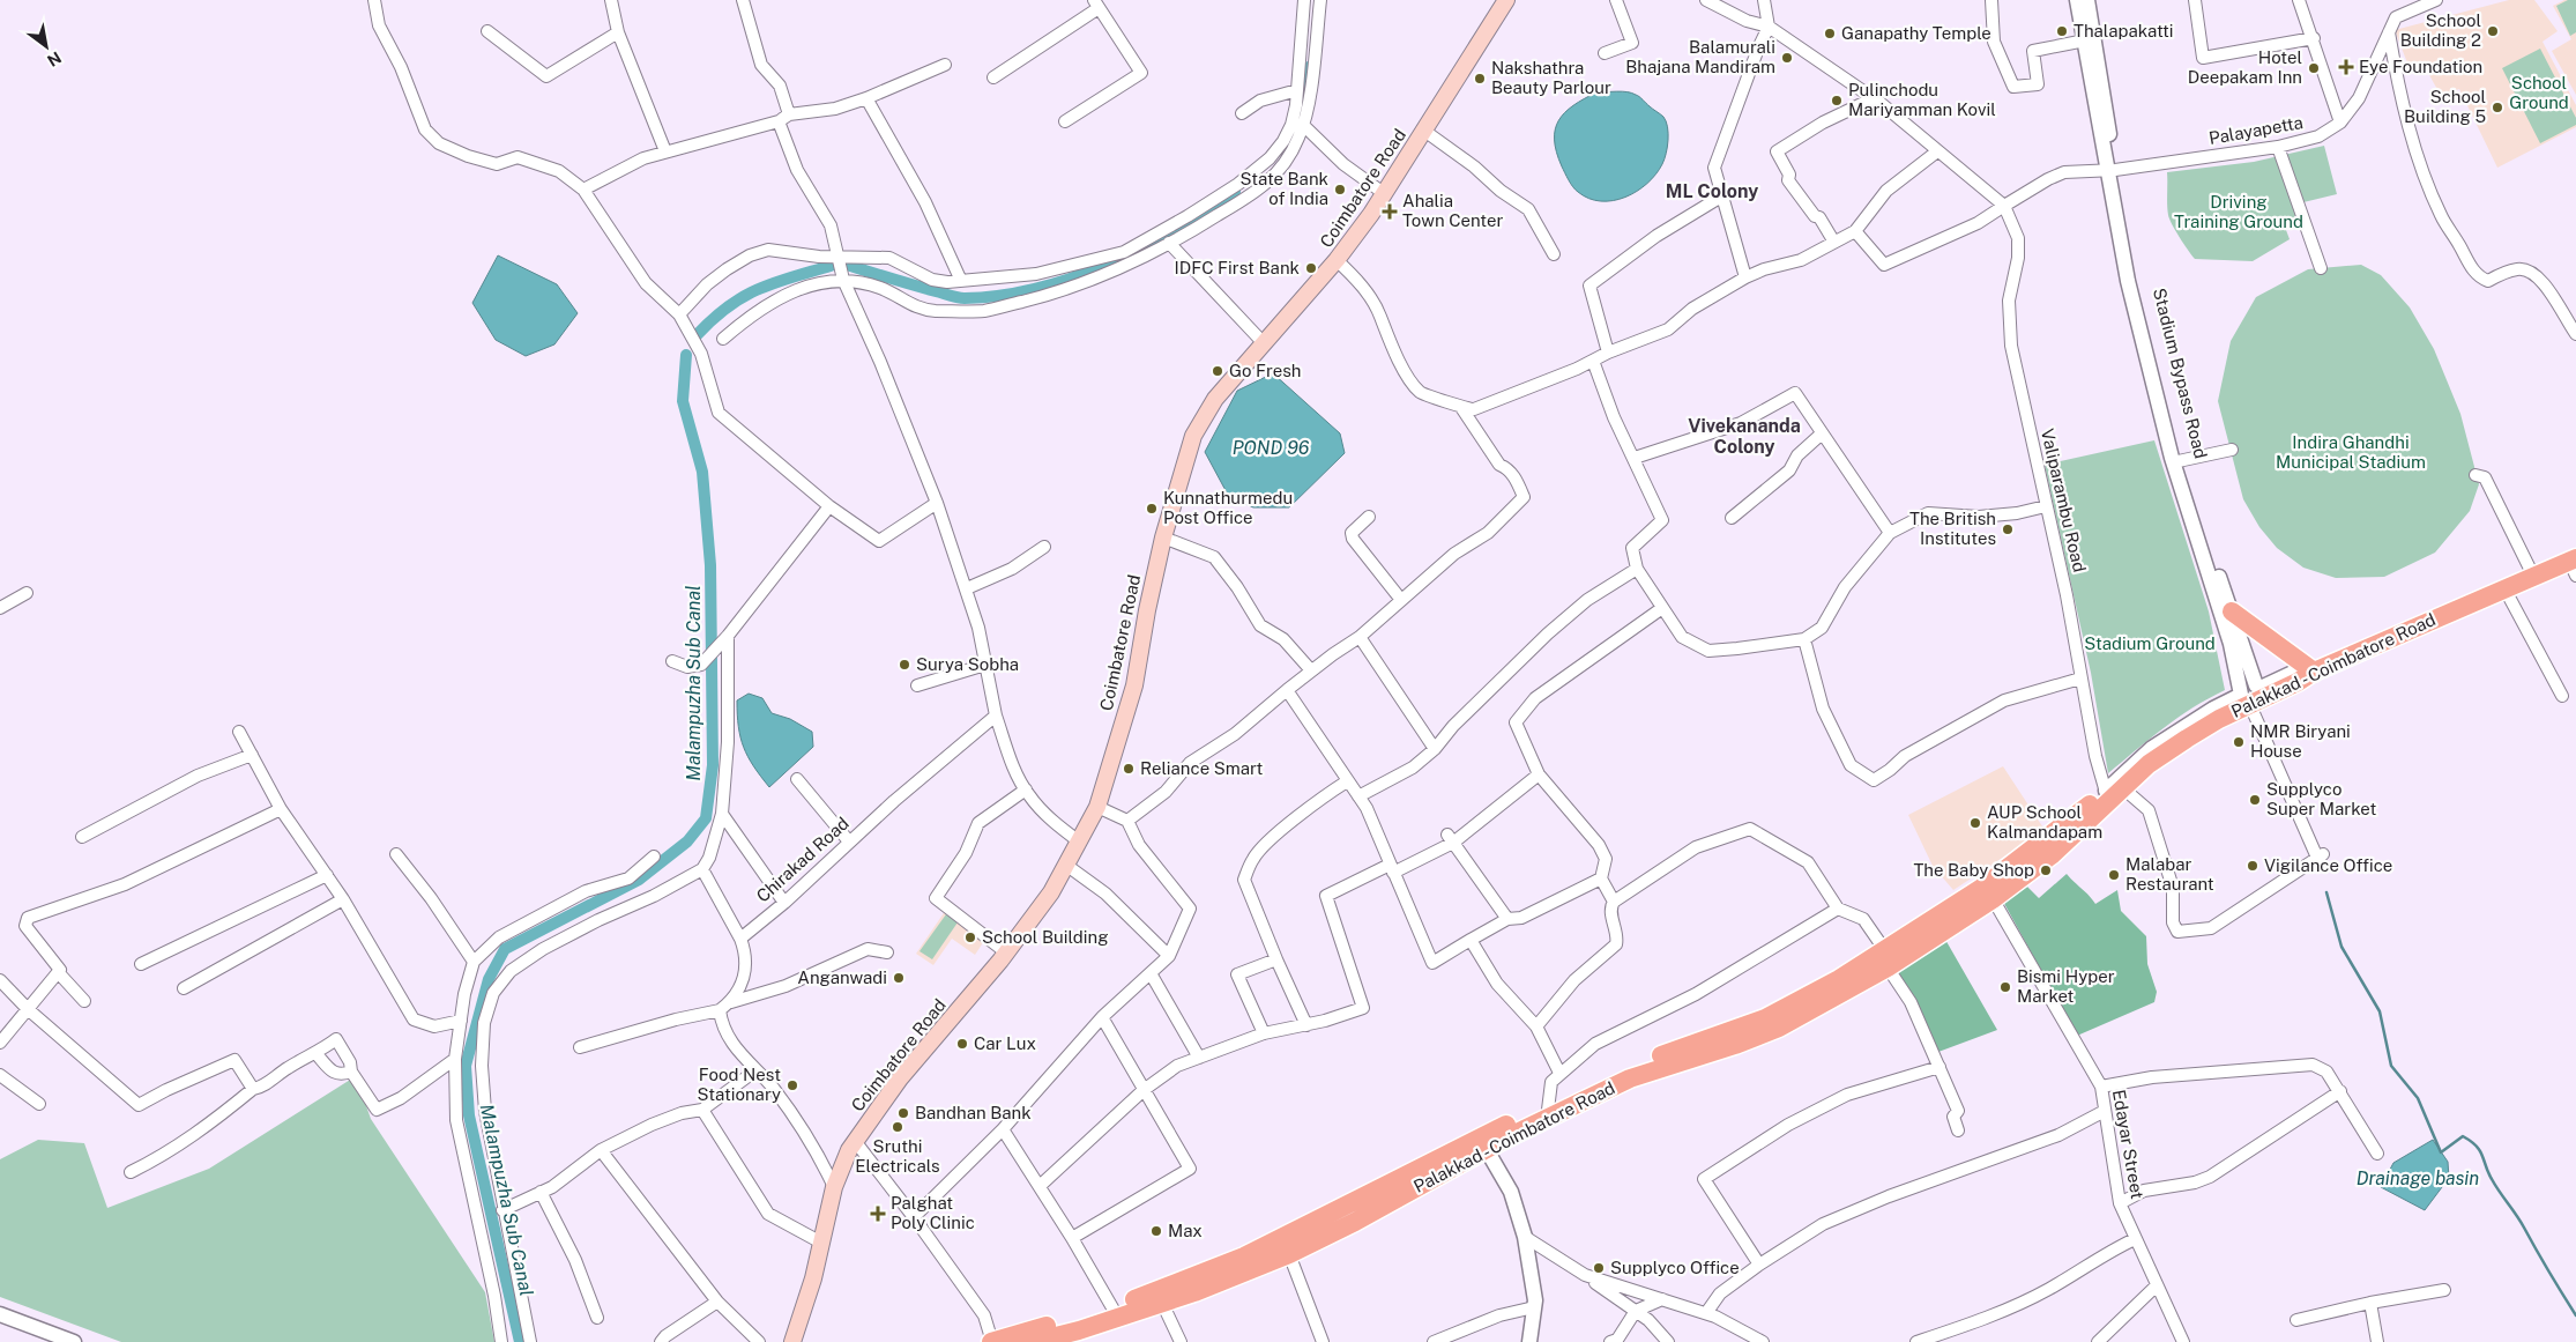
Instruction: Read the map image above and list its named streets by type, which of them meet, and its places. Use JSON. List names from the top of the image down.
{
  "streets": {
    "main road": ["Coimbatore Road", "Palakkad - Coimbatore Road"],
    "street": [
      "Palayapetta",
      "Stadium Bypass Road",
      "Valiparambu Road",
      "Chirakad Road",
      "Edayar Street"
    ]
  },
  "crossings": [
    ["Palayapetta", "Stadium Bypass Road"],
    ["Palayapetta", "Valiparambu Road"],
    ["Stadium Bypass Road", "Palakkad - Coimbatore Road"],
    ["Valiparambu Road", "Palakkad - Coimbatore Road"],
    ["Palakkad - Coimbatore Road", "Edayar Street"]
  ],
  "districts": ["ML Colony", "Vivekananda Colony"],
  "water": ["POND 96", "Malampuzha Sub Canal", "Drainage basin"],
  "parks": [
    "School Ground",
    "Driving Training Ground",
    "Indira Ghandhi Municipal Stadium",
    "Stadium Ground"
  ],
  "places": {
    "other": [
      "Thalapakatti",
      "School Building 2",
      "Ganapathy Temple",
      "Balamurali Bhajana Mandiram",
      "Hotel Deepakam Inn",
      "Nakshathra Beauty Parlour",
      "Pulinchodu Mariyamman Kovil",
      "School Building 5",
      "State Bank of India",
      "IDFC First Bank",
      "Go Fresh",
      "Kunnathurmedu Post Office",
      "The British Institutes",
      "Surya Sobha",
      "NMR Biryani House",
      "Reliance Smart",
      "Supplyco Super Market",
      "AUP School Kalmandapam",
      "Vigilance Office",
      "The Baby Shop",
      "Malabar Restaurant",
      "School Building",
      "Anganwadi",
      "Bismi Hyper Market",
      "Car Lux",
      "Food Nest Stationary",
      "Bandhan Bank",
      "Sruthi Electricals",
      "Max",
      "Supplyco Office"
    ],
    "health": ["Eye Foundation", "Ahalia Town Center", "Palghat Poly Clinic"]
  },
  "north": "bottom right"
}
